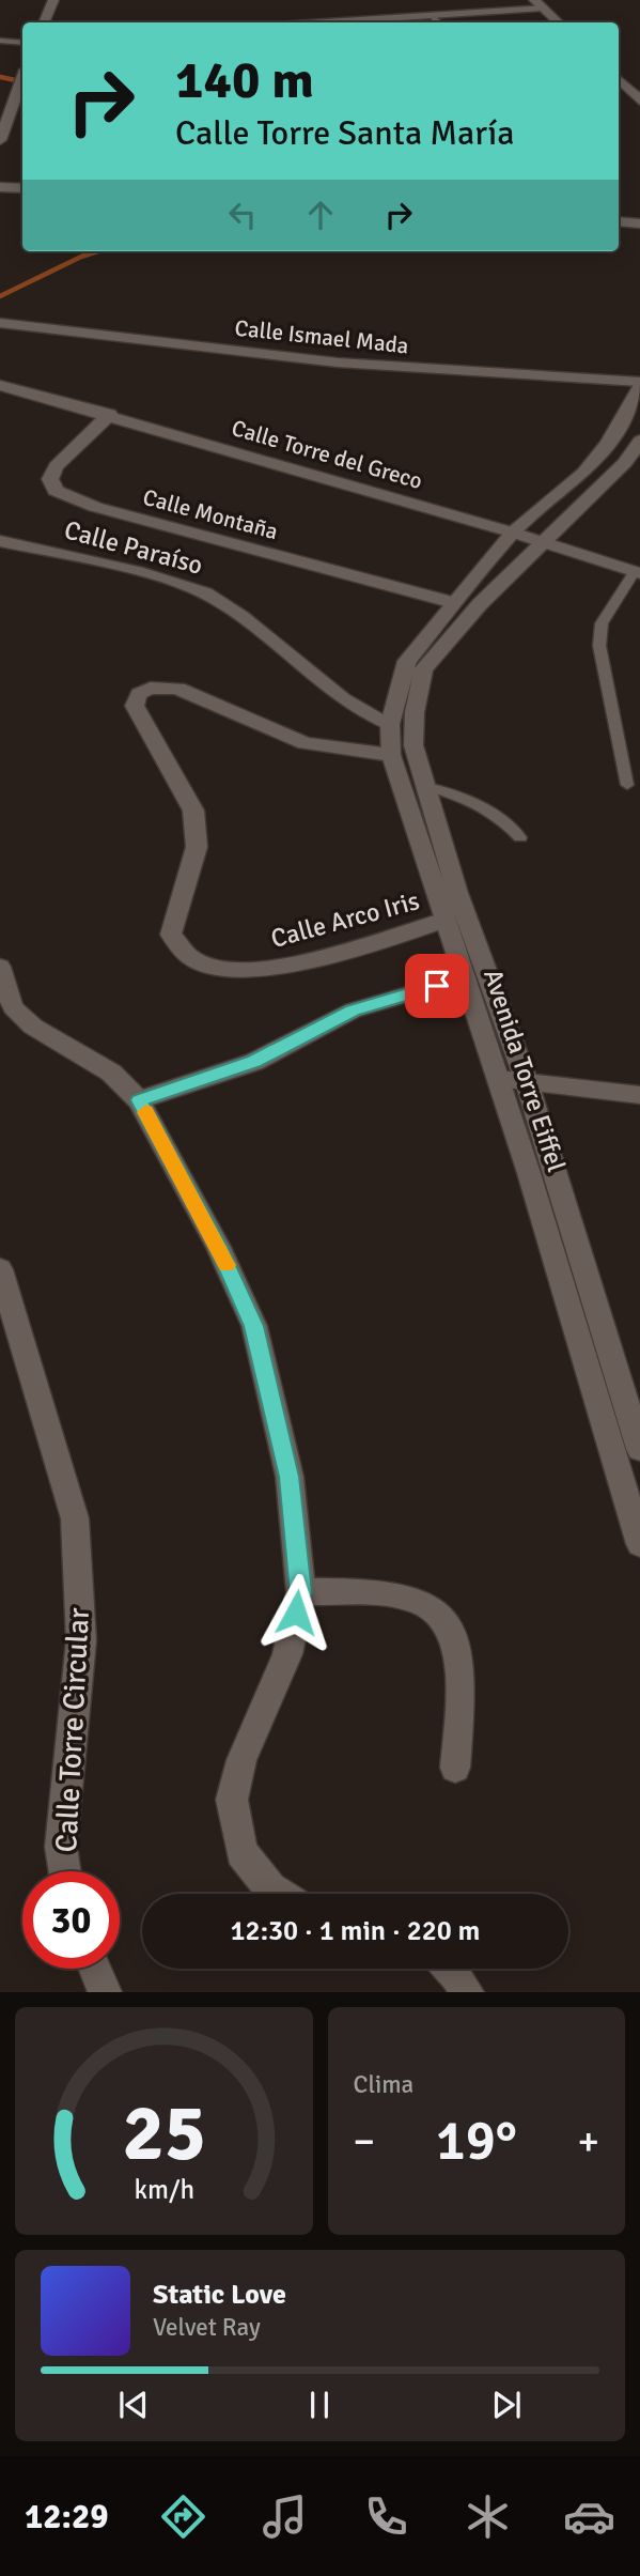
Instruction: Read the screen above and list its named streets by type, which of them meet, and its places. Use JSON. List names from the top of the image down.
{
  "streets": {
    "street": [
      "Calle Ismael Mada",
      "Calle Torre del Greco",
      "Calle Montaña",
      "Calle Paraíso",
      "Calle Arco Iris",
      "Avenida Torre Eiffel",
      "Calle Torre Circular"
    ]
  },
  "crossings": [
    ["Calle Ismael Mada", "Avenida Torre Eiffel"],
    ["Calle Torre del Greco", "Calle Montaña"],
    ["Calle Torre del Greco", "Avenida Torre Eiffel"],
    ["Calle Montaña", "Avenida Torre Eiffel"],
    ["Calle Paraíso", "Avenida Torre Eiffel"],
    ["Calle Arco Iris", "Avenida Torre Eiffel"]
  ],
  "page": {
    "turn": ["140 m", "Calle Torre Santa María"],
    "limit": "30",
    "trip": "12:30 · 1 min · 220 m",
    "tile": "Clima",
    "heat": ["−", "19°", "+"],
    "song": ["Static Love", "Velvet Ray"],
    "tabs": "12:29",
    "gauge": ["25", "km/h"]
  }
}
